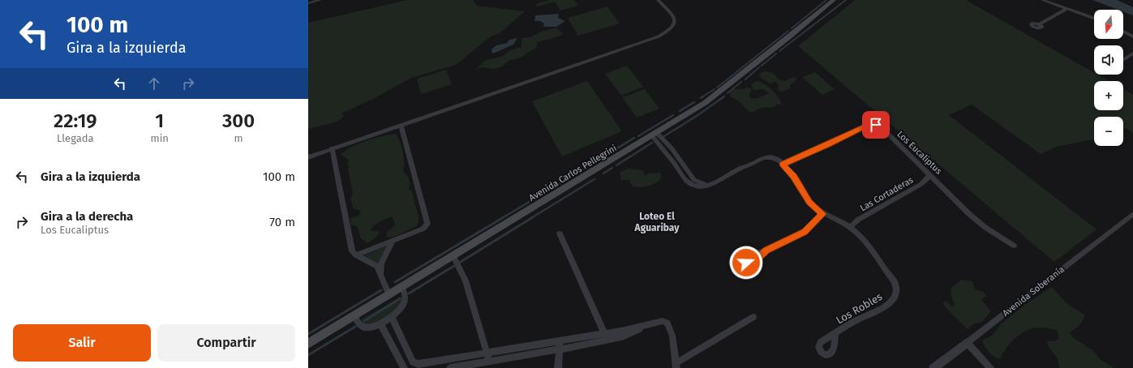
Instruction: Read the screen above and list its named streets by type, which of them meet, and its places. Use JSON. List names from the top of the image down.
{
  "streets": {
    "main road": ["Avenida Carlos Pellegrini"],
    "street": [
      "Los Eucaliptus",
      "Las Cortaderas",
      "Avenida Soberanía",
      "Los Robles"
    ]
  },
  "crossings": [
    ["Los Eucaliptus", "Las Cortaderas"],
    ["Las Cortaderas", "Los Robles"]
  ],
  "districts": ["Loteo El Aguaribay"],
  "north": "bottom",
  "page": {
    "turn": ["100 m", "Gira a la izquierda"],
    "map_buttons": ["+", "−"],
    "eta": [
      "22:19",
      "Llegada",
      "1",
      "min",
      "300",
      "m"
    ],
    "list": [
      {
        "name": "Gira a la izquierda",
        "value": "100 m"
      },
      {
        "name": "Gira a la derecha",
        "note": "Los Eucaliptus",
        "value": "70 m"
      }
    ],
    "buttons": ["Salir", "Compartir"]
  }
}
